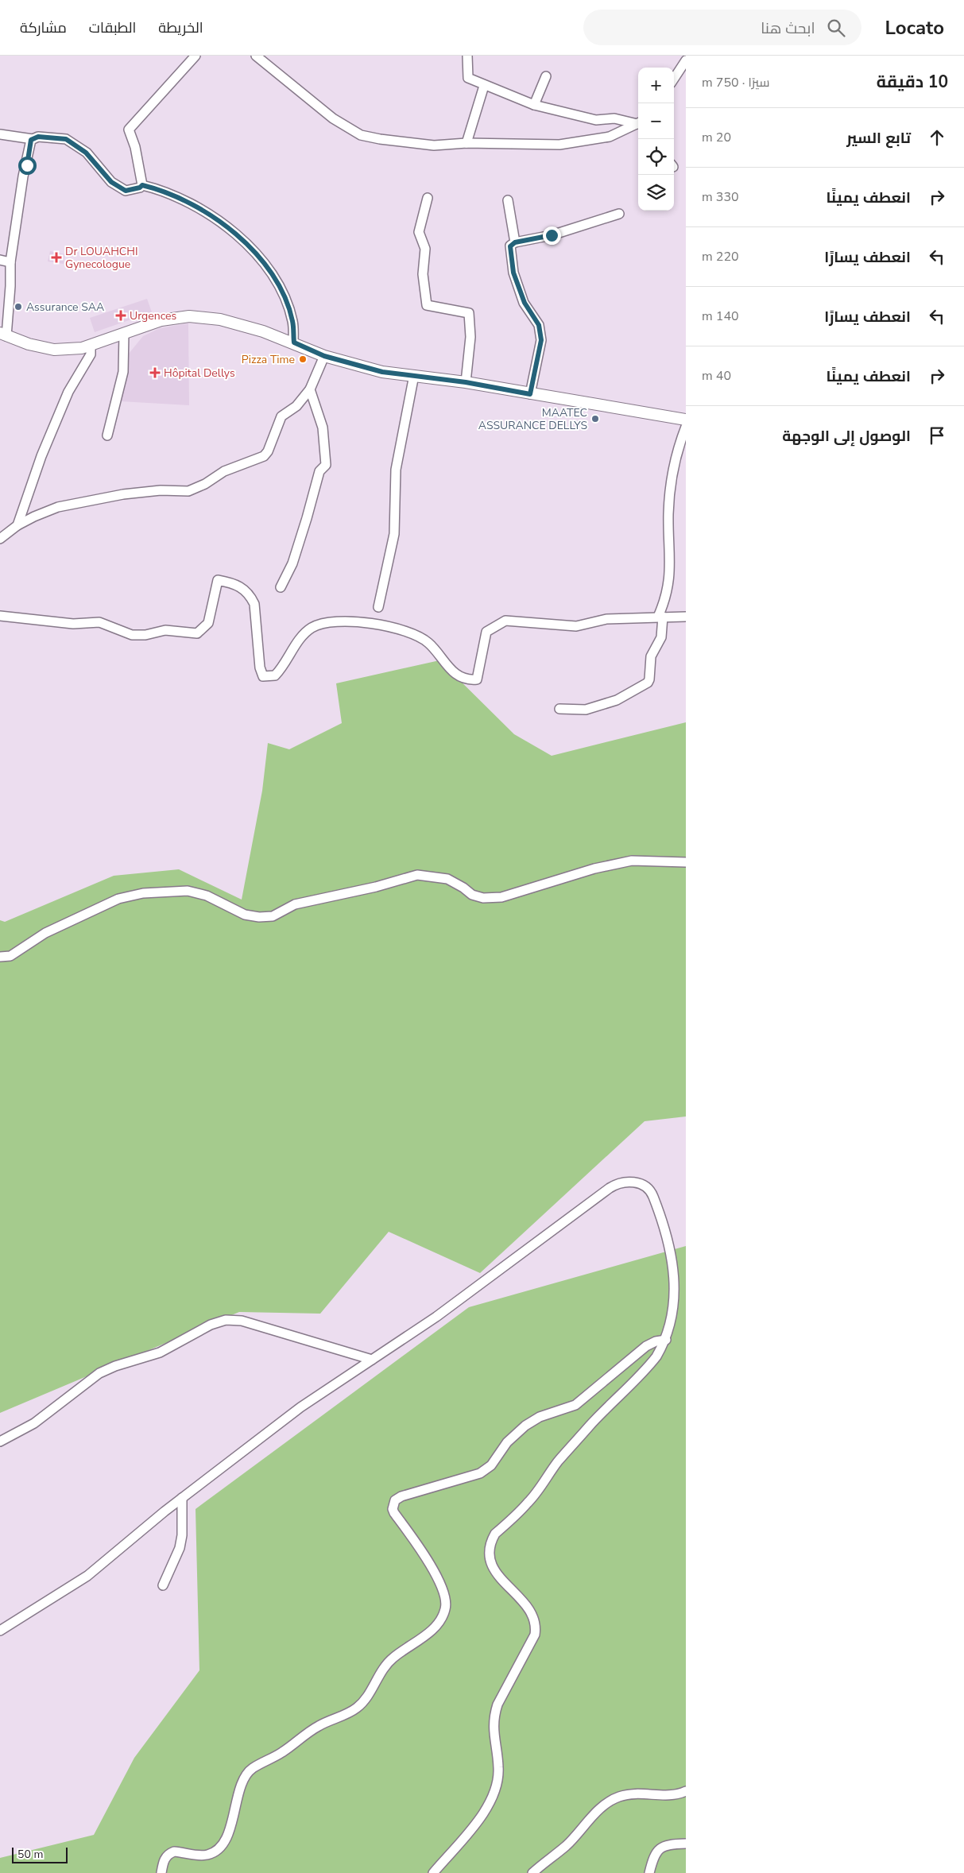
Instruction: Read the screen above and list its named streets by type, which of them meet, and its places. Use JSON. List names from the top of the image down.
{
  "places": {
    "health": ["Dr LOUAHCHI Gynecologue", "Urgences", "Hôpital Dellys"],
    "other": ["Assurance SAA", "Pizza Time", "MAATEC ASSURANCE DELLYS"]
  },
  "scale_bar": "50 m",
  "page": {
    "header": "Locato",
    "search": "ابحث هنا",
    "nav": ["الخريطة", "الطبقات", "مشاركة"],
    "heading": ["10 دقيقة", "سيرًا · 750 m"],
    "map_buttons": ["+", "−"],
    "list": [
      ["تابع السير", "20 m"],
      ["انعطف يمينًا", "330 m"],
      ["انعطف يسارًا", "220 m"],
      ["انعطف يسارًا", "140 m"],
      ["انعطف يمينًا", "40 m"],
      "الوصول إلى الوجهة"
    ],
    "scale": "50 m"
  }
}
